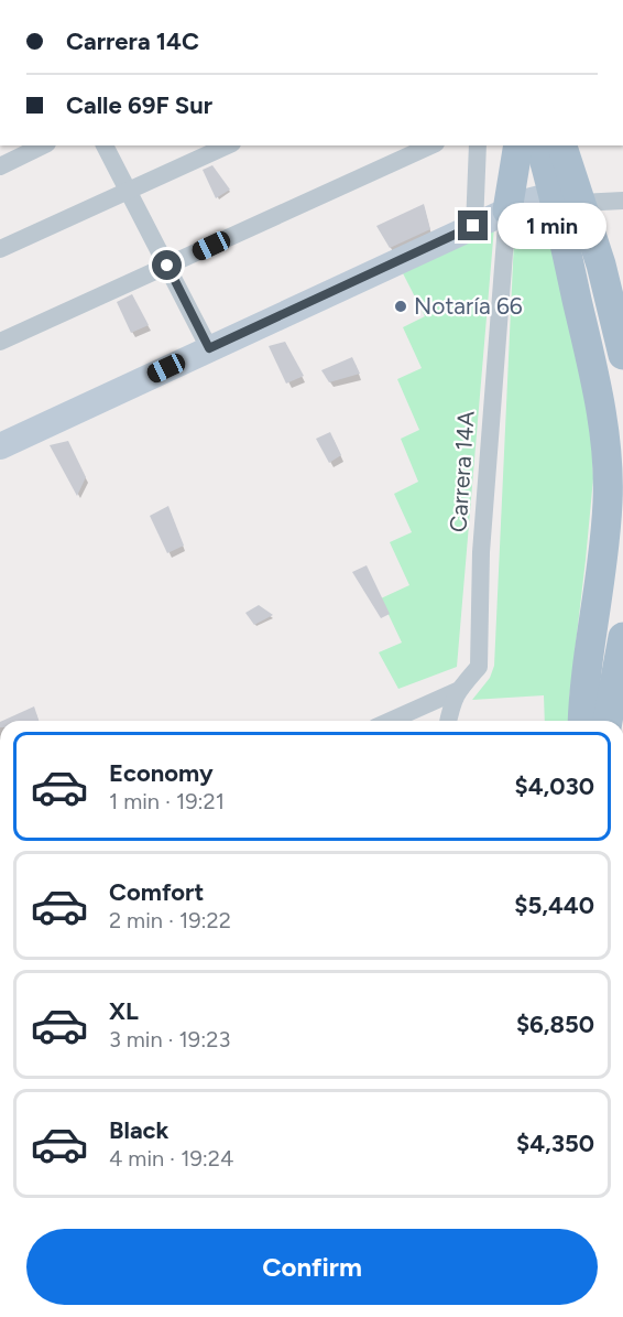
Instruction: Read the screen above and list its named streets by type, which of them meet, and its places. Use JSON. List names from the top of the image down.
{
  "streets": {
    "street": ["Carrera 14A"]
  },
  "places": ["Notaría 66"],
  "page": {
    "banner": ["Carrera 14C", "Calle 69F Sur"],
    "bubble": "1 min",
    "list": [
      {
        "name": "Economy",
        "note": "1 min · 19:21",
        "value": "$4,030"
      },
      {
        "name": "Comfort",
        "note": "2 min · 19:22",
        "value": "$5,440"
      },
      {
        "name": "XL",
        "note": "3 min · 19:23",
        "value": "$6,850"
      },
      {
        "name": "Black",
        "note": "4 min · 19:24",
        "value": "$4,350"
      }
    ],
    "buttons": "Confirm"
  }
}
